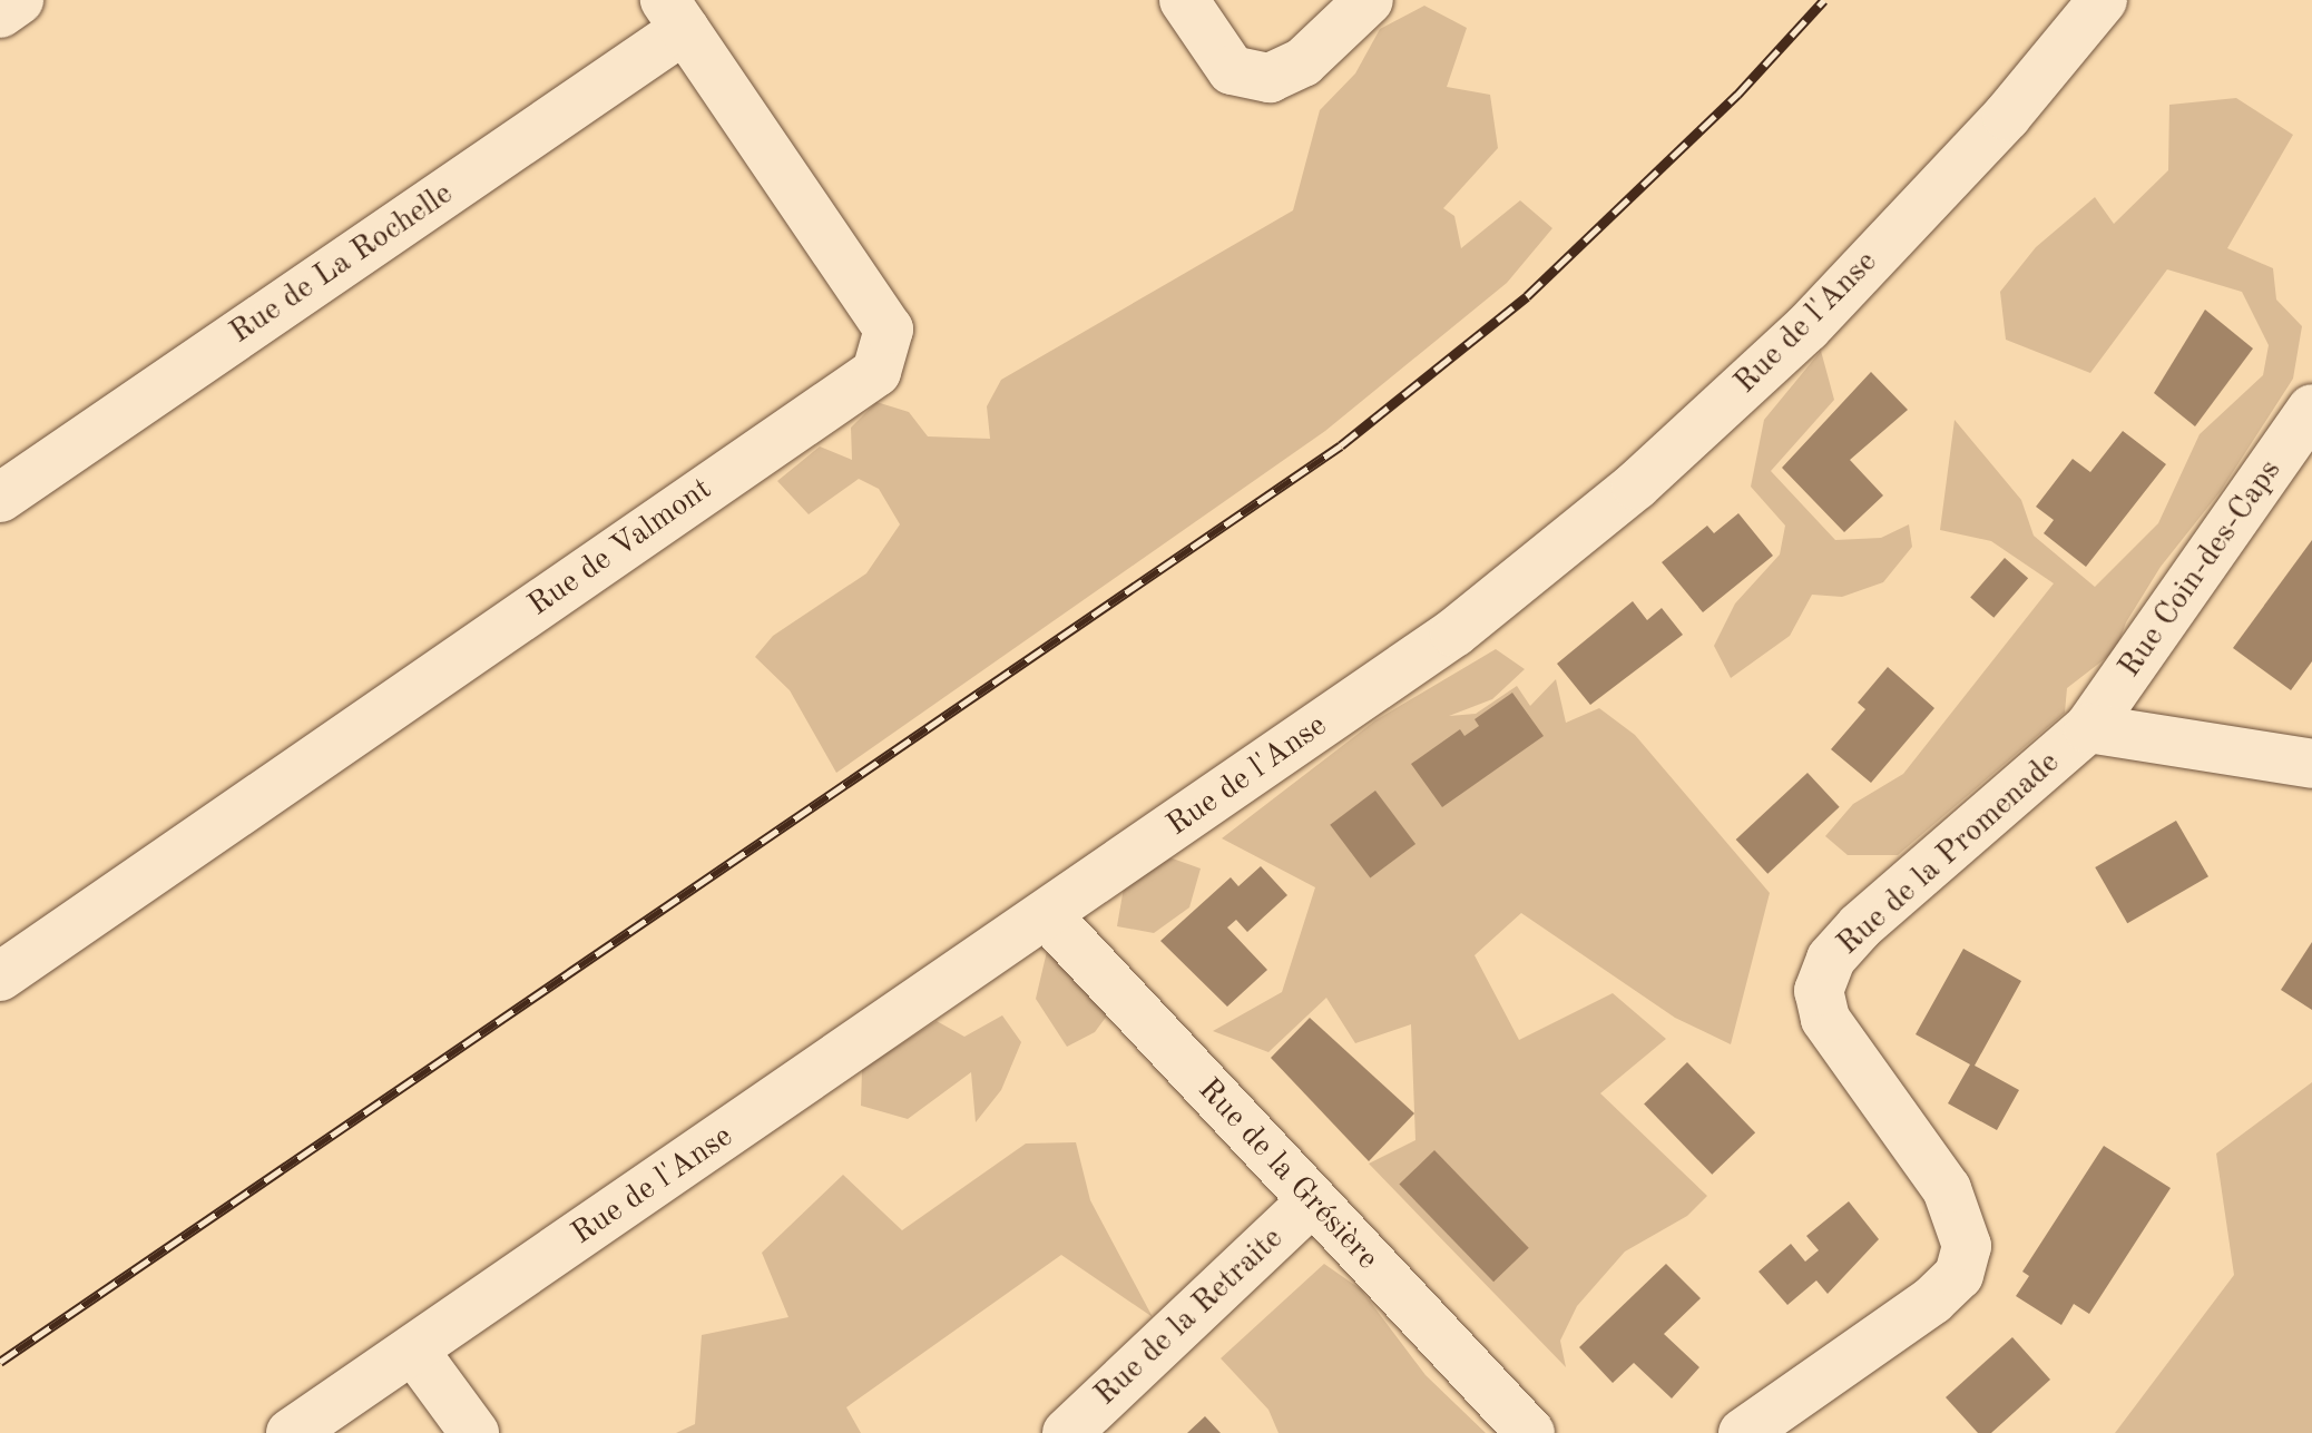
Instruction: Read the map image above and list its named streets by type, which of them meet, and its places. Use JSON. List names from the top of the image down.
{
  "streets": {
    "street": [
      "Rue de La Rochelle",
      "Rue de l'Anse",
      "Rue de Valmont",
      "Rue Coin-des-Caps",
      "Rue de la Promenade",
      "Rue de la Grésière",
      "Rue de la Retraite"
    ]
  },
  "crossings": [
    ["Rue de La Rochelle", "Rue de Valmont"],
    ["Rue de l'Anse", "Rue de la Grésière"],
    ["Rue Coin-des-Caps", "Rue de la Promenade"],
    ["Rue de la Grésière", "Rue de la Retraite"]
  ]
}
